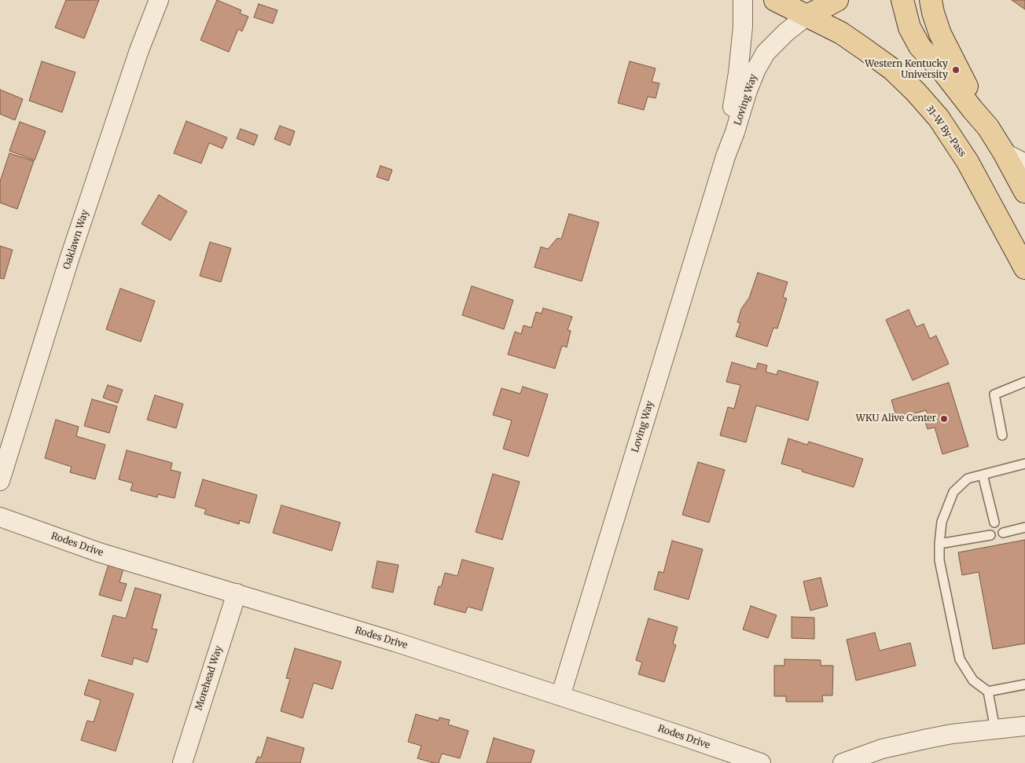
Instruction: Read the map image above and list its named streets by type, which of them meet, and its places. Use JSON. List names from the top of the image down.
{
  "streets": {
    "main road": ["31-W By-Pass"],
    "street": [
      "Loving Way",
      "Oaklawn Way",
      "Rodes Drive",
      "Morehead Way"
    ]
  },
  "crossings": [
    ["Loving Way", "31-W By-Pass"],
    ["Loving Way", "Rodes Drive"],
    ["Rodes Drive", "Morehead Way"]
  ],
  "places": ["Western Kentucky University", "WKU Alive Center"]
}
